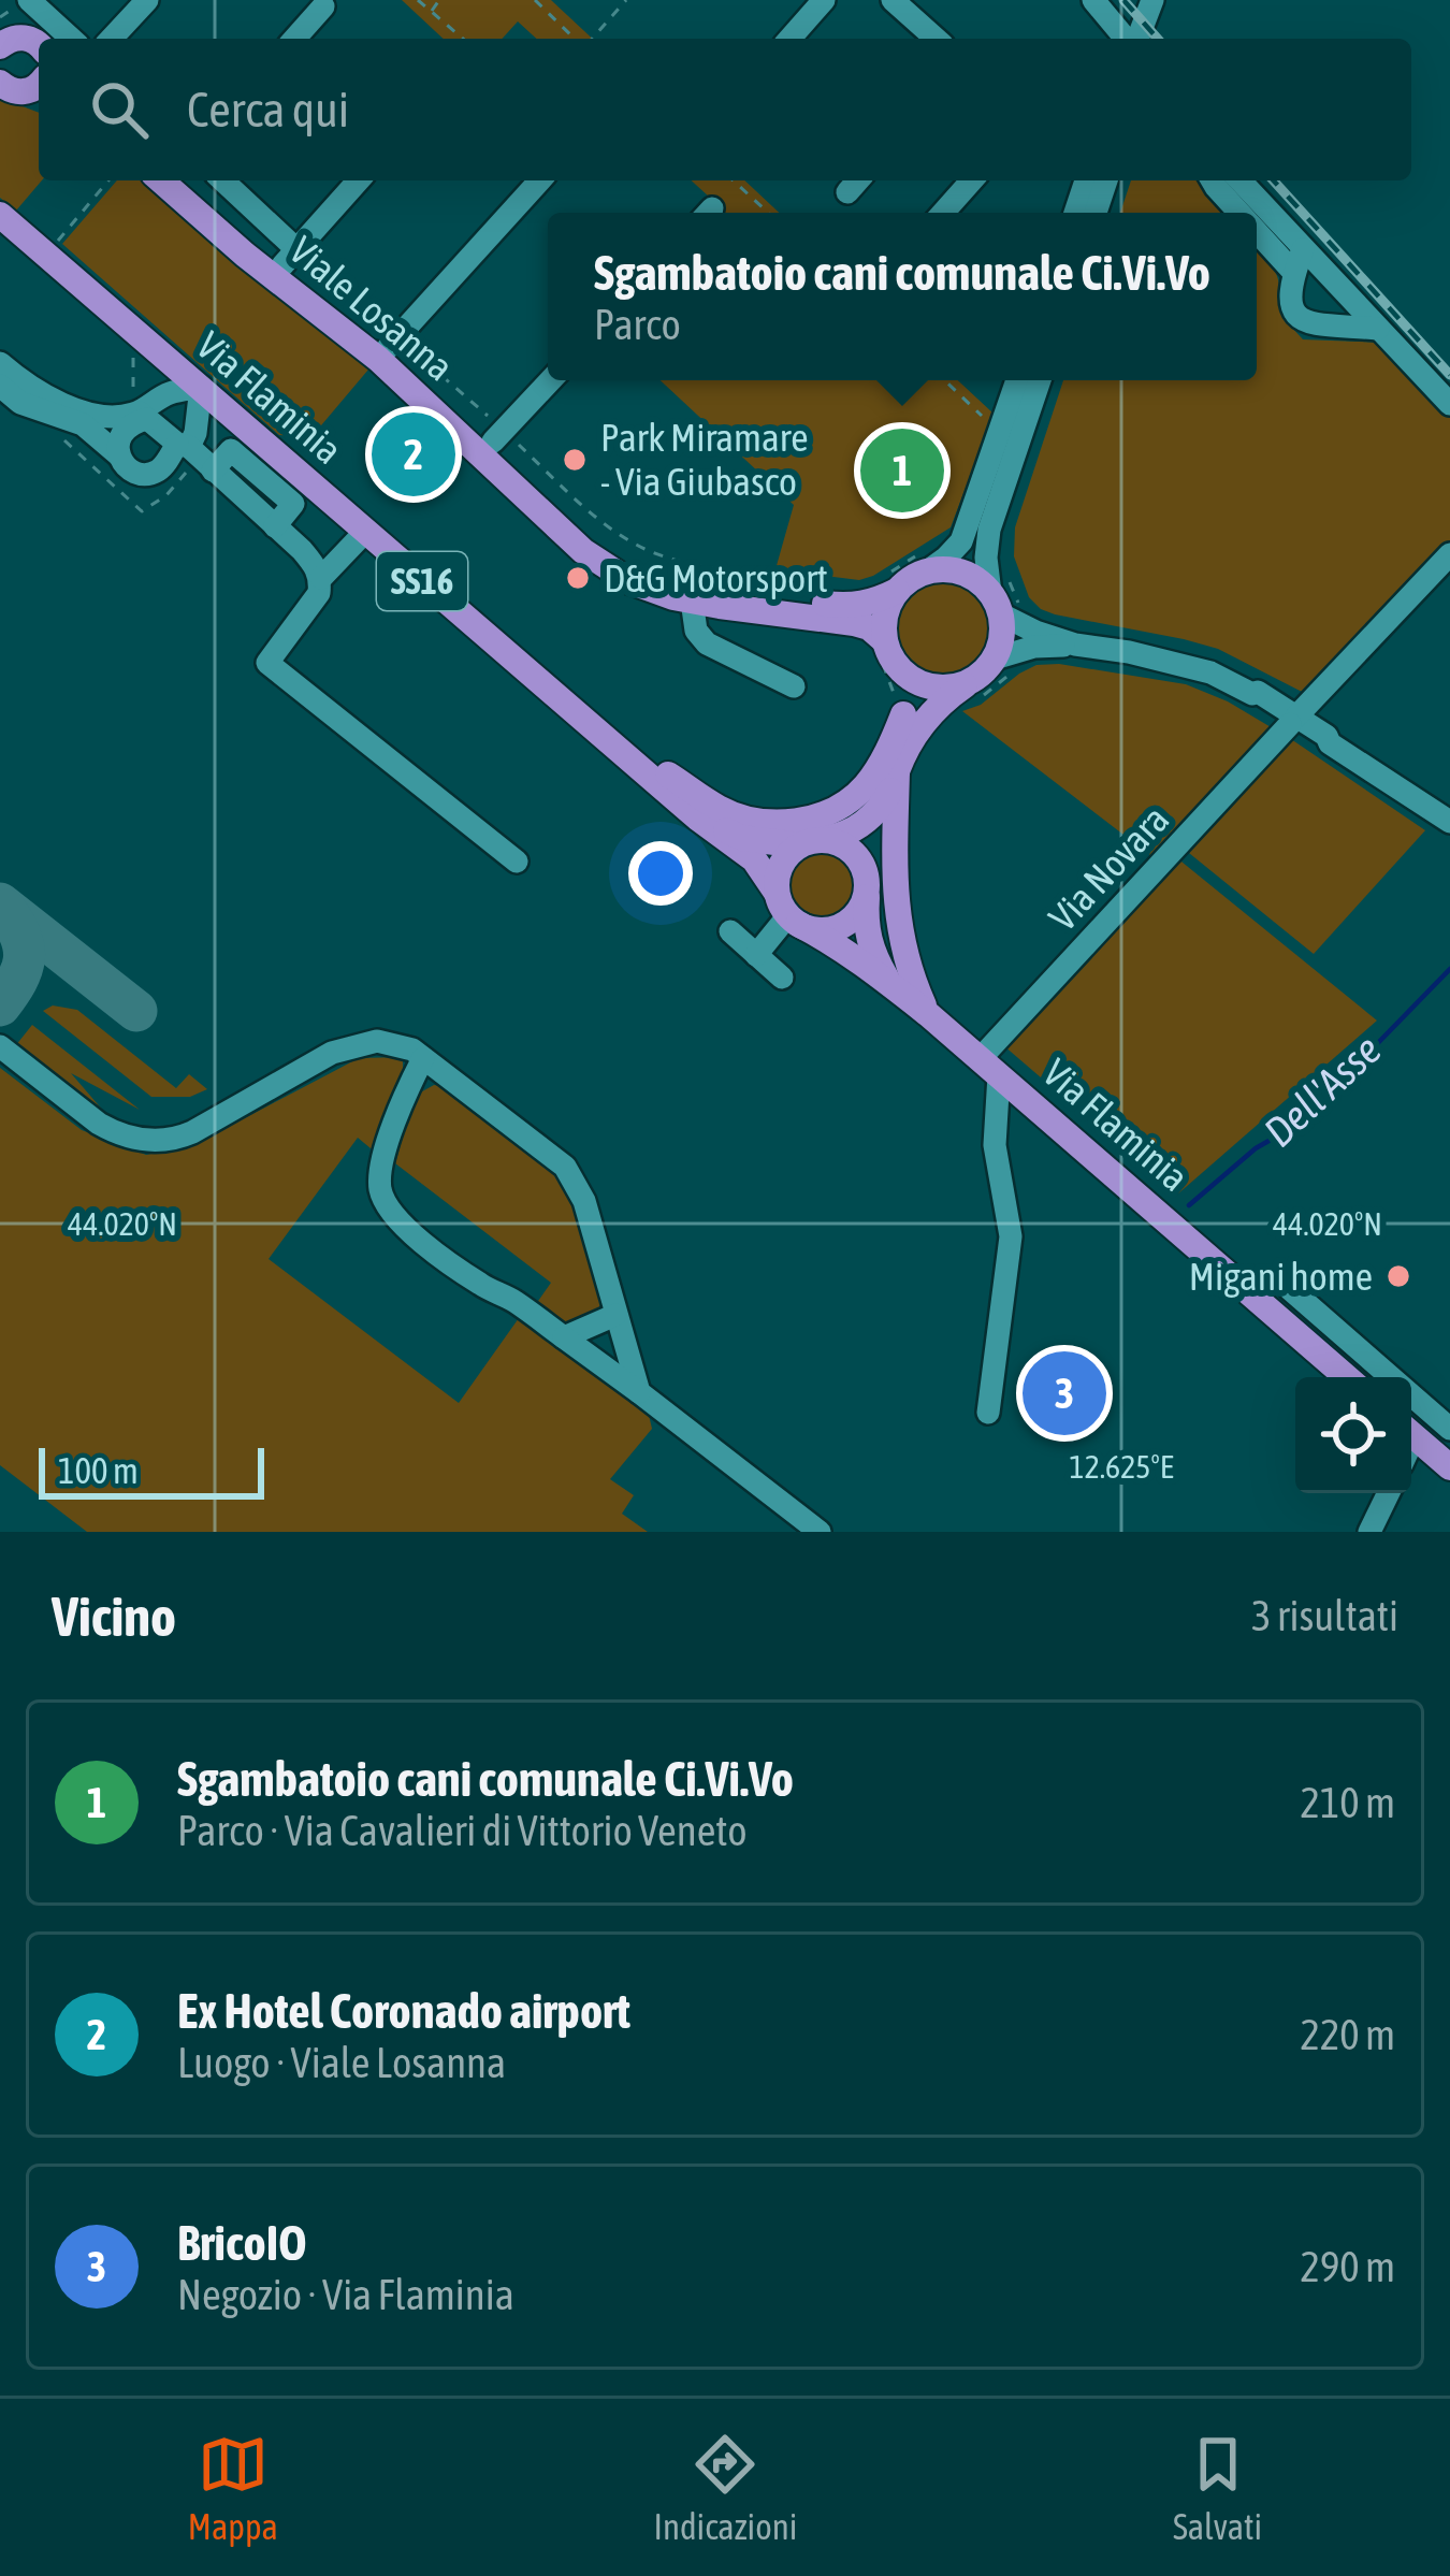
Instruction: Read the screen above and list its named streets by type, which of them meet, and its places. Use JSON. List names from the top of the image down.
{
  "streets": {
    "main road": ["Viale Losanna", "Via Flaminia", "SS16"],
    "street": ["Via Novara"]
  },
  "crossings": [
    ["Via Flaminia", "Via Novara"]
  ],
  "water": ["Dell'Asse"],
  "places": ["Park Miramare - Via Giubasco", "D&G Motorsport", "Migani home"],
  "scale_bar": "100 m",
  "page": {
    "search": "Cerca qui",
    "popup": ["Sgambatoio cani comunale Ci.Vi.Vo", "Parco"],
    "pins": ["2", "1", "3"],
    "scale": "100 m",
    "heading": ["Vicino", "3 risultati"],
    "list": [
      {
        "mark": "1",
        "name": "Sgambatoio cani comunale Ci.Vi.Vo",
        "note": "Parco · Via Cavalieri di Vittorio Veneto",
        "value": "210 m"
      },
      {
        "mark": "2",
        "name": "Ex Hotel Coronado airport",
        "note": "Luogo · Viale Losanna",
        "value": "220 m"
      },
      {
        "mark": "3",
        "name": "BricoIO",
        "note": "Negozio · Via Flaminia",
        "value": "290 m"
      }
    ],
    "nav": ["Mappa", "Indicazioni", "Salvati"]
  },
  "coordinates": ["44.020°N", "12.625°E"]
}
